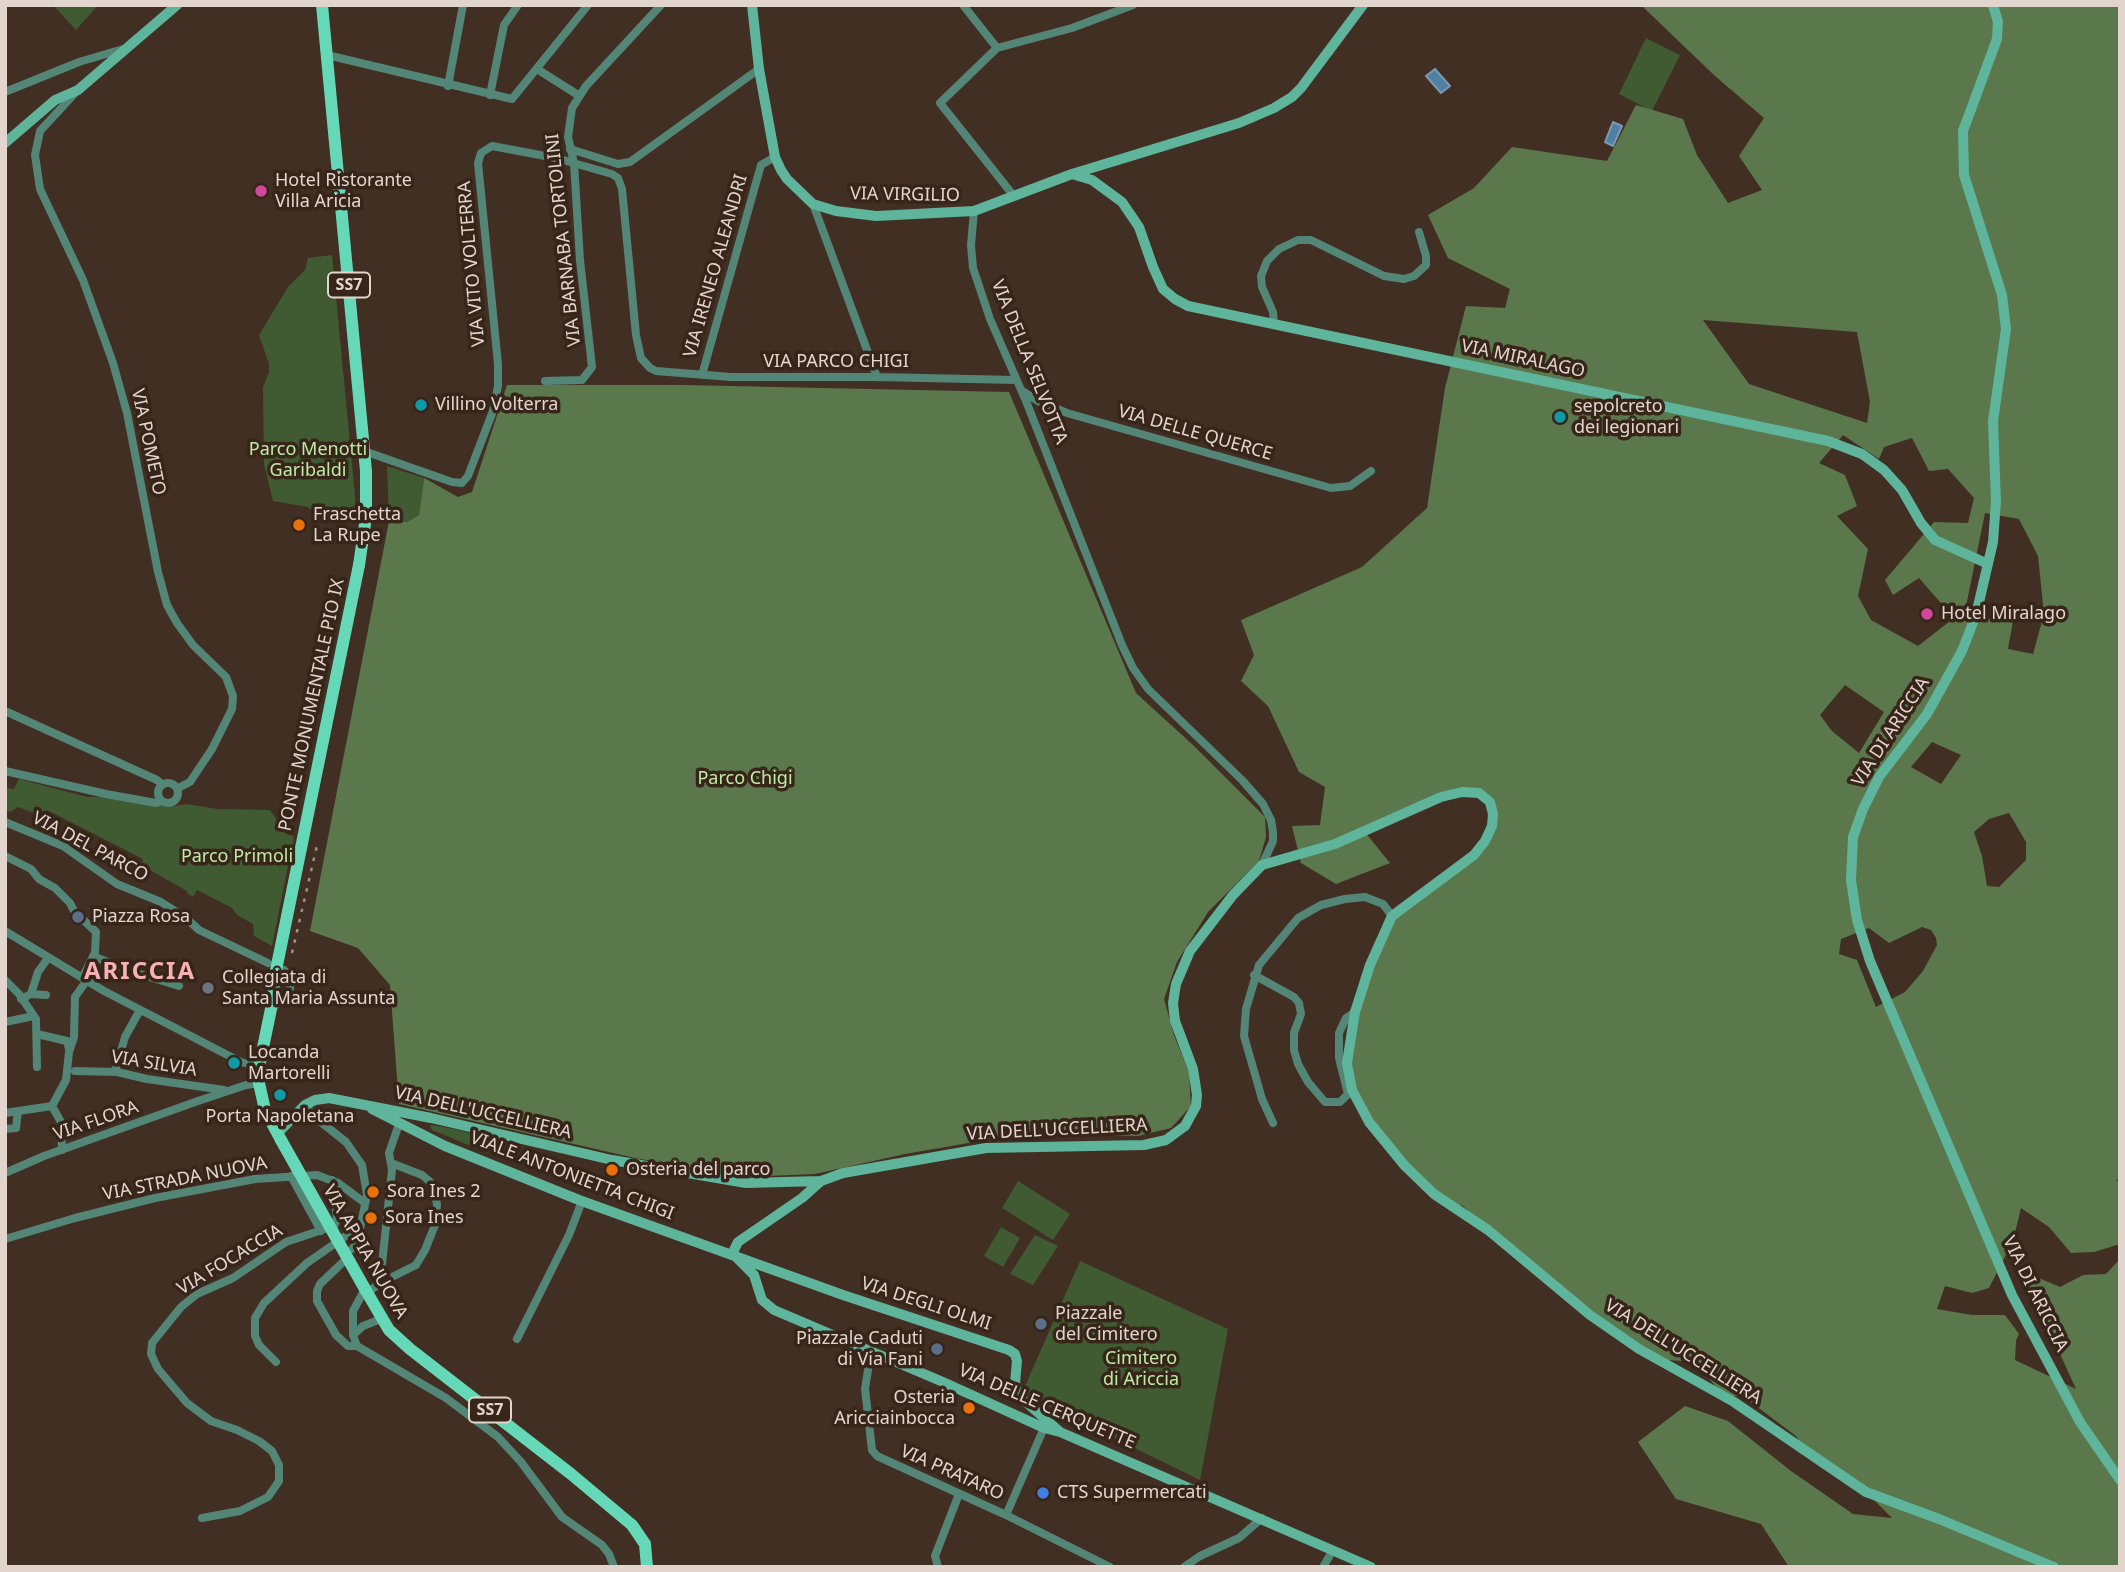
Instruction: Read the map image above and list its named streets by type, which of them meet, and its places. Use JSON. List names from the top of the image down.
{
  "streets": {
    "main road": ["SS7", "PONTE MONUMENTALE PIO IX", "VIA APPIA NUOVA"],
    "street": [
      "VIA VIRGILIO",
      "VIA BARNABA TORTOLINI",
      "VIA VITO VOLTERRA",
      "VIA IRENEO ALEANDRI",
      "VIA MIRALAGO",
      "VIA PARCO CHIGI",
      "VIA DELLA SELVOTTA",
      "VIA DELLE QUERCE",
      "VIA POMETO",
      "VIA DI ARICCIA",
      "VIA DEL PARCO",
      "VIA SILVIA",
      "VIA DELL'UCCELLIERA",
      "VIA FLORA",
      "VIALE ANTONIETTA CHIGI",
      "VIA STRADA NUOVA",
      "VIA FOCACCIA",
      "VIA DEGLI OLMI",
      "VIA DELLE CERQUETTE",
      "VIA PRATARO"
    ]
  },
  "crossings": [
    ["VIA VIRGILIO", "VIA DELLA SELVOTTA"],
    ["VIA BARNABA TORTOLINI", "VIA VITO VOLTERRA"],
    ["VIA VITO VOLTERRA", "SS7"],
    ["VIA VITO VOLTERRA", "VIA PARCO CHIGI"],
    ["VIA VITO VOLTERRA", "PONTE MONUMENTALE PIO IX"],
    ["VIA IRENEO ALEANDRI", "VIA PARCO CHIGI"],
    ["SS7", "PONTE MONUMENTALE PIO IX"],
    ["VIA MIRALAGO", "VIA DI ARICCIA"],
    ["VIA PARCO CHIGI", "VIA DELLA SELVOTTA"],
    ["VIA PARCO CHIGI", "VIA DELLE QUERCE"],
    ["VIA DELLA SELVOTTA", "VIA DELLE QUERCE"],
    ["VIA DELLA SELVOTTA", "VIA DELL'UCCELLIERA"],
    ["PONTE MONUMENTALE PIO IX", "VIA DEL PARCO"],
    ["PONTE MONUMENTALE PIO IX", "VIA APPIA NUOVA"],
    ["VIA DEL PARCO", "VIA APPIA NUOVA"],
    ["VIA SILVIA", "VIA FLORA"],
    ["VIA DELL'UCCELLIERA", "VIALE ANTONIETTA CHIGI"],
    ["VIALE ANTONIETTA CHIGI", "VIA DEGLI OLMI"],
    ["VIALE ANTONIETTA CHIGI", "VIA DELLE CERQUETTE"],
    ["VIA DEGLI OLMI", "VIA DELLE CERQUETTE"],
    ["VIA DELLE CERQUETTE", "VIA PRATARO"]
  ],
  "districts": ["ARICCIA"],
  "parks": [
    "Parco Menotti Garibaldi",
    "Parco Chigi",
    "Parco Primoli",
    "Cimitero di Ariccia"
  ],
  "places": [
    "Hotel Ristorante Villa Aricia",
    "Villino Volterra",
    "sepolcreto dei legionari",
    "Fraschetta La Rupe",
    "Hotel Miralago",
    "Piazza Rosa",
    "Collegiata di Santa Maria Assunta",
    "Locanda Martorelli",
    "Porta Napoletana",
    "Osteria del parco",
    "Sora Ines 2",
    "Sora Ines",
    "Piazzale del Cimitero",
    "Piazzale Caduti di Via Fani",
    "Osteria Aricciainbocca",
    "CTS Supermercati"
  ]
}
